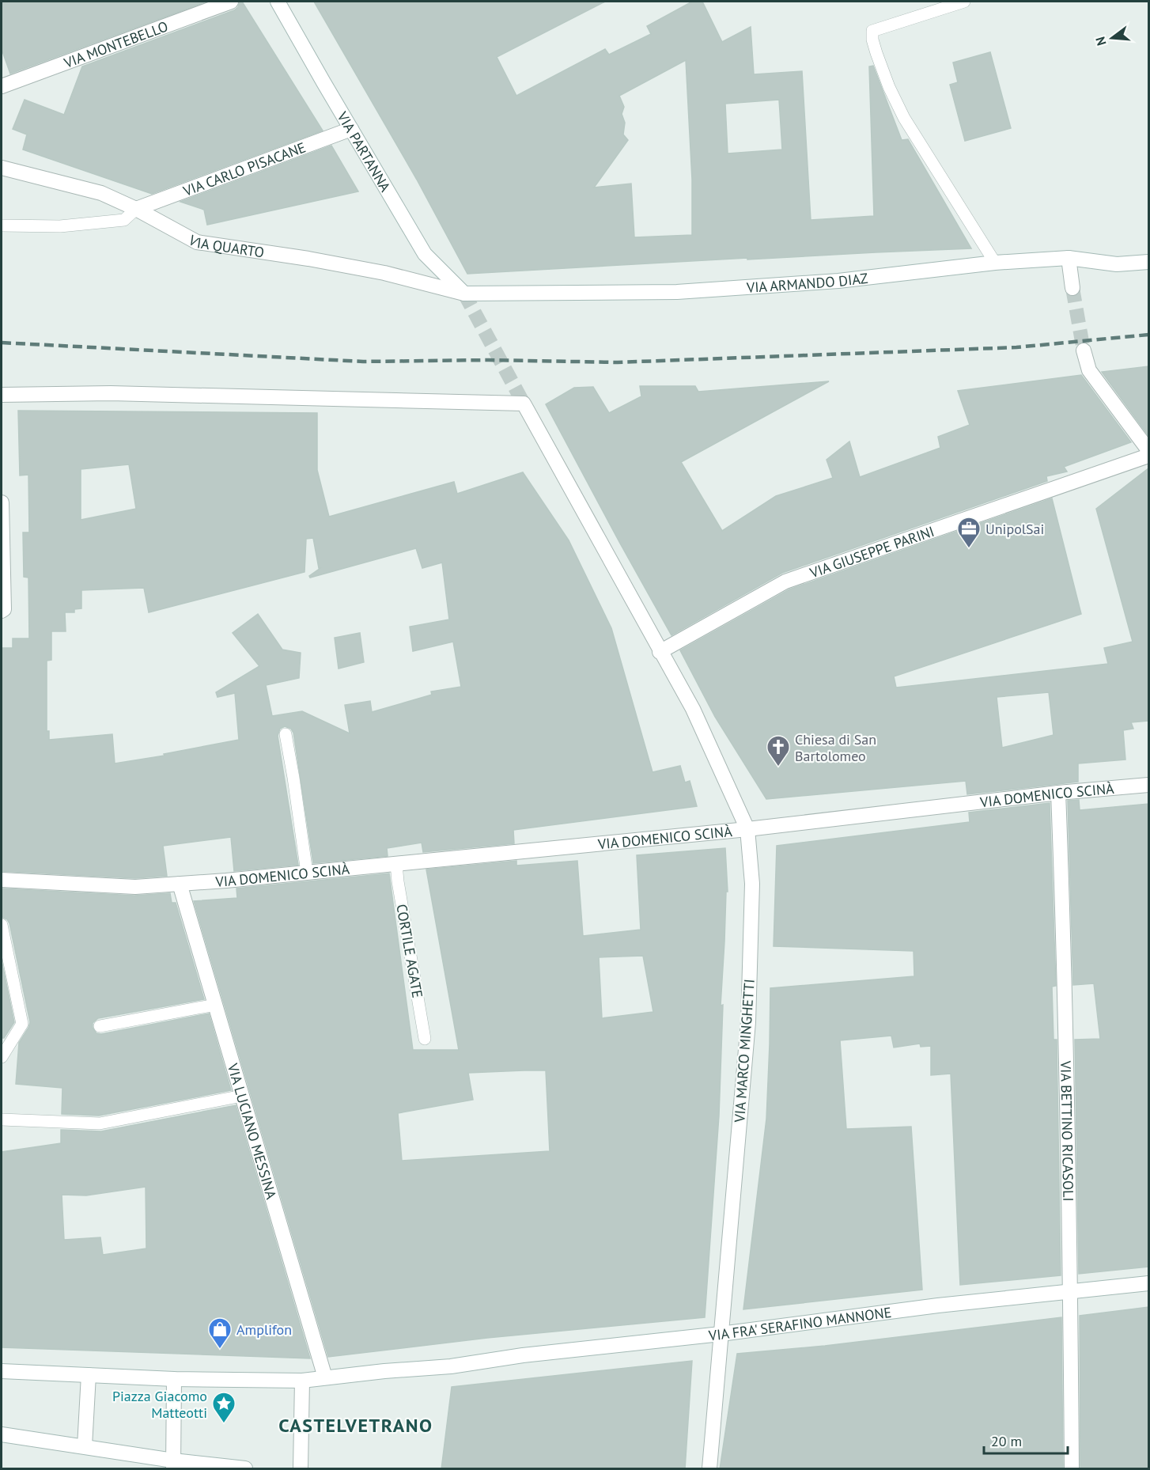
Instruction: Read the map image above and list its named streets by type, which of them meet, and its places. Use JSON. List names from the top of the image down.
{
  "streets": {
    "street": [
      "VIA MONTEBELLO",
      "VIA PARTANNA",
      "VIA CARLO PISACANE",
      "VIA QUARTO",
      "VIA ARMANDO DIAZ",
      "VIA GIUSEPPE PARINI",
      "VIA DOMENICO SCINÀ",
      "VIA MARCO MINGHETTI",
      "VIA LUCIANO MESSINA",
      "VIA BETTINO RICASOLI",
      "VIA FRA' SERAFINO MANNONE"
    ],
    "lane": ["CORTILE AGATE"]
  },
  "crossings": [
    ["VIA PARTANNA", "VIA CARLO PISACANE"],
    ["VIA PARTANNA", "VIA QUARTO"],
    ["VIA PARTANNA", "VIA ARMANDO DIAZ"],
    ["VIA CARLO PISACANE", "VIA QUARTO"],
    ["VIA QUARTO", "VIA ARMANDO DIAZ"],
    ["VIA GIUSEPPE PARINI", "VIA MARCO MINGHETTI"],
    ["VIA DOMENICO SCINÀ", "CORTILE AGATE"],
    ["VIA DOMENICO SCINÀ", "VIA MARCO MINGHETTI"],
    ["VIA DOMENICO SCINÀ", "VIA LUCIANO MESSINA"],
    ["VIA DOMENICO SCINÀ", "VIA BETTINO RICASOLI"],
    ["VIA MARCO MINGHETTI", "VIA FRA' SERAFINO MANNONE"],
    ["VIA LUCIANO MESSINA", "VIA FRA' SERAFINO MANNONE"],
    ["VIA BETTINO RICASOLI", "VIA FRA' SERAFINO MANNONE"]
  ],
  "districts": ["CASTELVETRANO"],
  "places": {
    "office": ["UnipolSai"],
    "church": ["Chiesa di San Bartolomeo"],
    "shop": ["Amplifon"],
    "place": ["Piazza Giacomo Matteotti"]
  },
  "scale_bar": "20 m",
  "north": "left"
}
